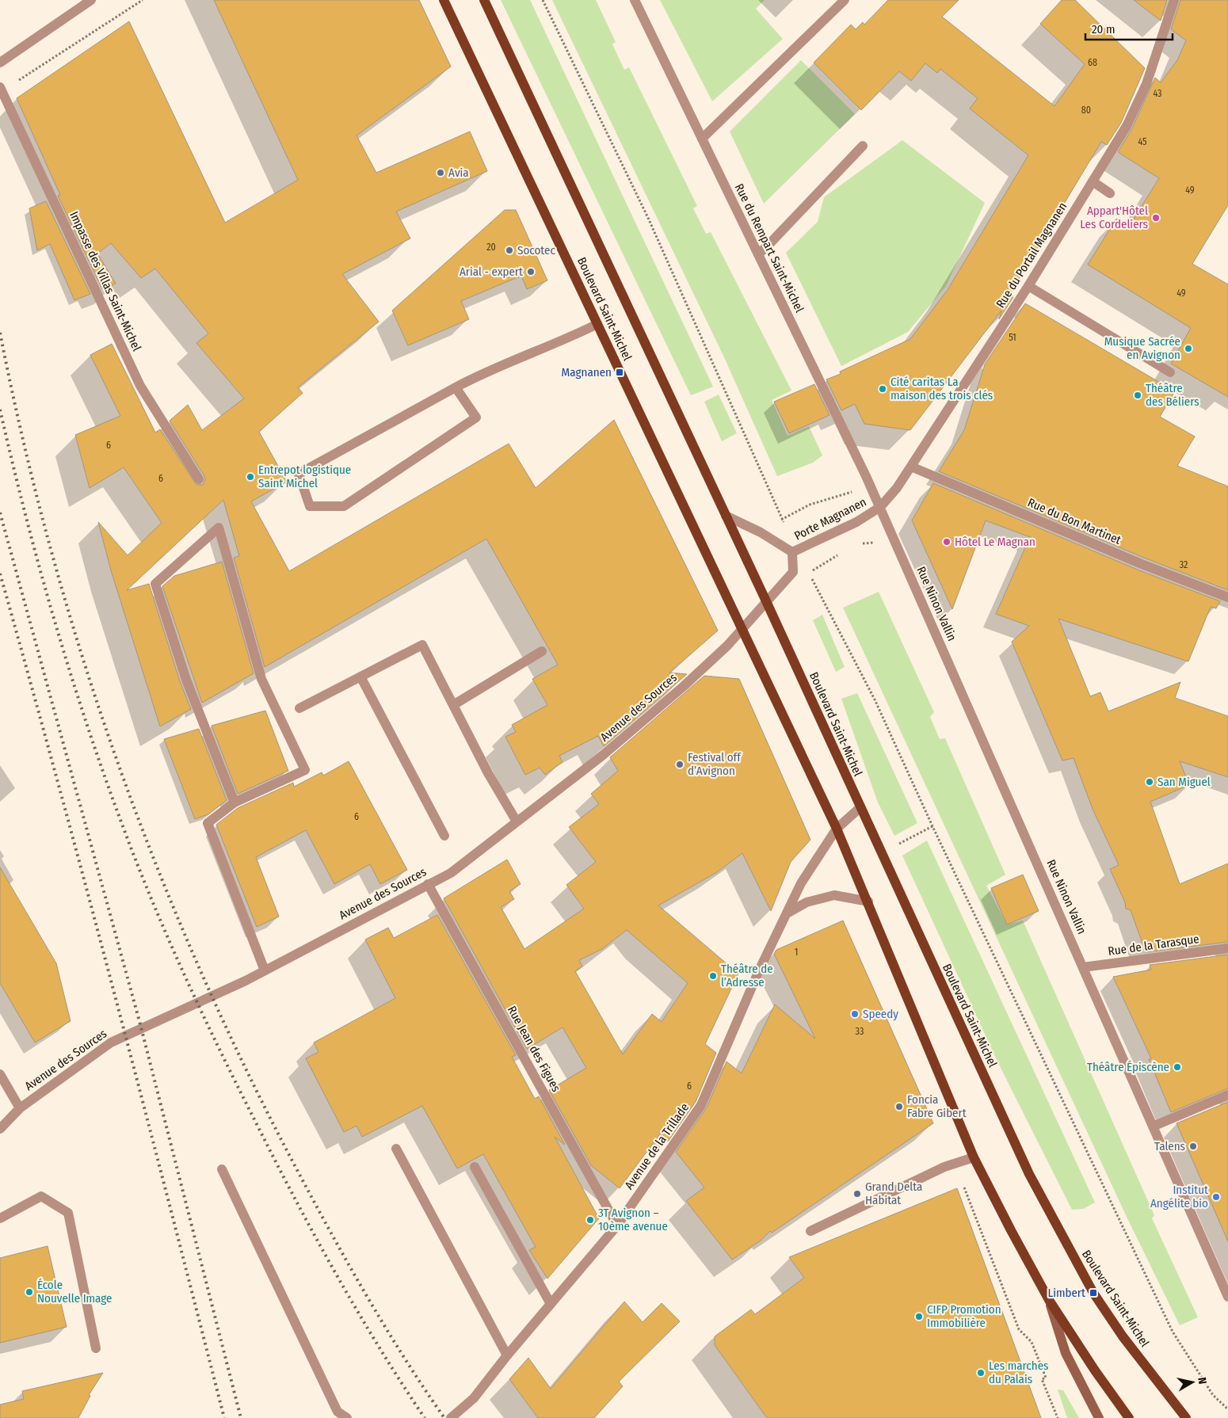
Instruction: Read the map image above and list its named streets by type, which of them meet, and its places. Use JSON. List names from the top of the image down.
{
  "streets": {
    "main road": ["Boulevard Saint-Michel"],
    "street": [
      "Rue du Rempart Saint-Michel",
      "Rue du Portail Magnanen",
      "Impasse des Villas Saint-Michel",
      "Porte Magnanen",
      "Rue du Bon Martinet",
      "Rue Ninon Vallin",
      "Avenue des Sources",
      "Rue de la Tarasque",
      "Rue Jean des Figues",
      "Avenue de la Trillade"
    ]
  },
  "crossings": [
    ["Rue du Rempart Saint-Michel", "Rue du Portail Magnanen"],
    ["Rue du Rempart Saint-Michel", "Porte Magnanen"],
    ["Rue du Rempart Saint-Michel", "Rue Ninon Vallin"],
    ["Rue du Portail Magnanen", "Porte Magnanen"],
    ["Rue du Portail Magnanen", "Rue du Bon Martinet"],
    ["Rue du Portail Magnanen", "Rue Ninon Vallin"],
    ["Boulevard Saint-Michel", "Porte Magnanen"],
    ["Boulevard Saint-Michel", "Avenue des Sources"],
    ["Boulevard Saint-Michel", "Avenue de la Trillade"],
    ["Porte Magnanen", "Rue Ninon Vallin"],
    ["Rue Ninon Vallin", "Rue de la Tarasque"],
    ["Avenue des Sources", "Rue Jean des Figues"],
    ["Rue Jean des Figues", "Avenue de la Trillade"]
  ],
  "places": {
    "other": [
      "Avia",
      "Appart'Hôtel Les Cordeliers",
      "Socotec",
      "Arial - expert",
      "Musique Sacrée en Avignon",
      "Cité caritas La maison des trois clés",
      "Théâtre des Béliers",
      "Entrepot logistique Saint Michel",
      "Hôtel Le Magnan",
      "Festival off d’Avignon",
      "San Miguel",
      "Théâtre de l’Adresse",
      "Speedy",
      "Théâtre Épiscène",
      "Foncia Fabre Gibert",
      "Talens",
      "Grand Delta Habitat",
      "Institut Angélite bio",
      "3T Avignon – 10ème avenue",
      "École Nouvelle Image",
      "CIFP Promotion Immobilière",
      "Les marches du Palais"
    ],
    "transit": ["Magnanen", "Limbert"]
  },
  "house_numbers": [
    "68",
    "43",
    "80",
    "45",
    "49",
    "20",
    "49",
    "51",
    "6",
    "6",
    "32",
    "6",
    "1",
    "33",
    "6"
  ],
  "scale_bar": "20 m",
  "north": "right"
}
